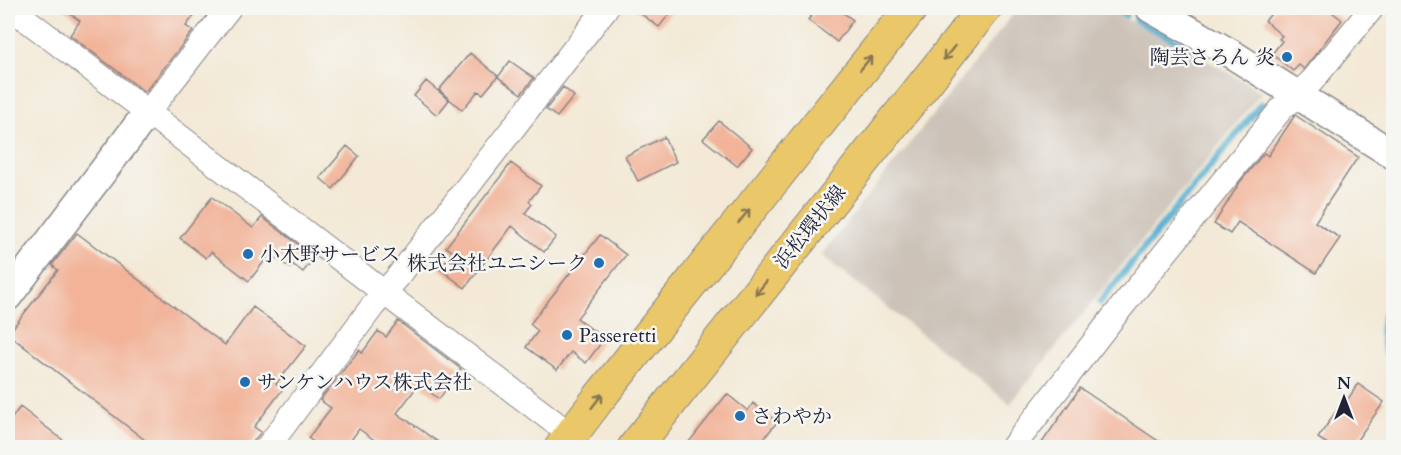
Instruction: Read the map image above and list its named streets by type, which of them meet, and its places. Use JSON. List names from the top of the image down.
{
  "streets": {
    "main road": ["浜松環状線"]
  },
  "places": [
    "陶芸さろん 炎",
    "小木野サービス",
    "株式会社ユニシーク",
    "Passeretti",
    "サンケンハウス株式会社",
    "さわやか"
  ],
  "north": "top"
}
